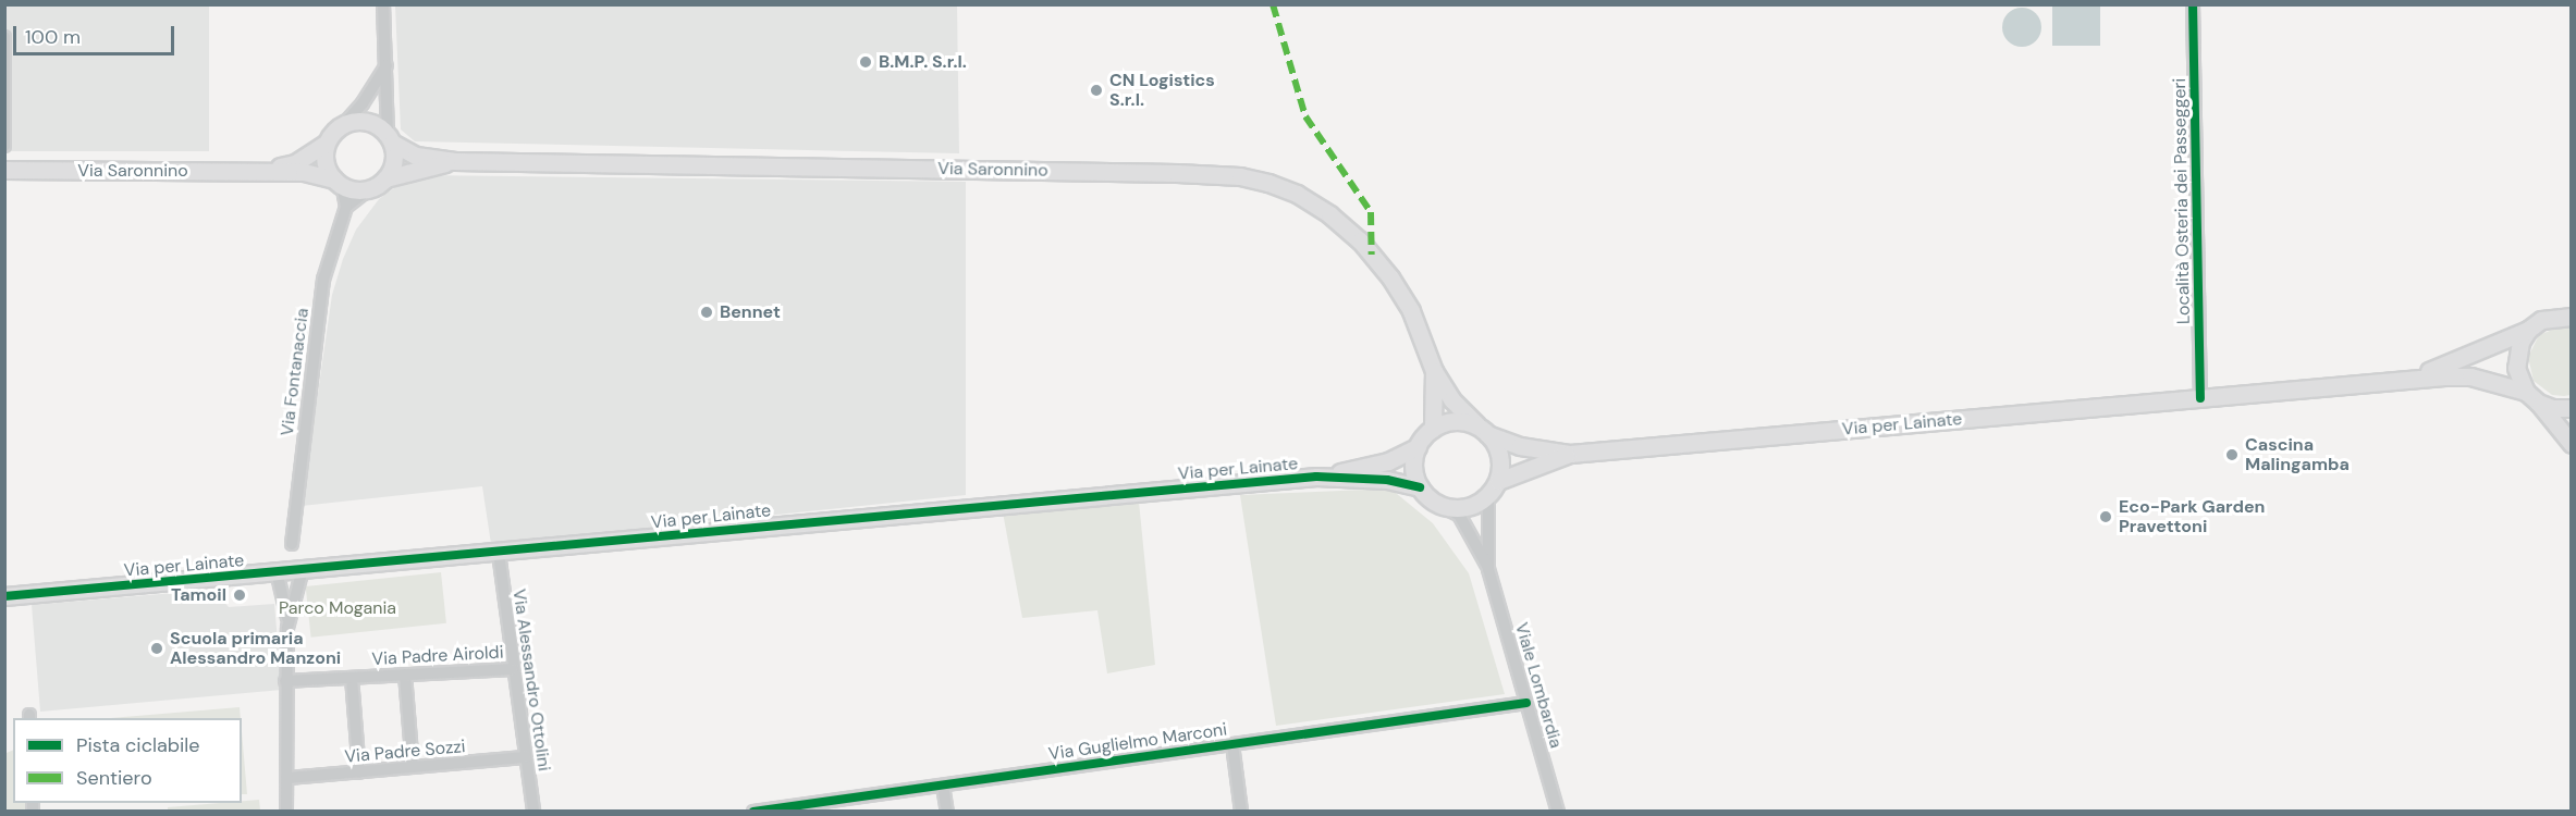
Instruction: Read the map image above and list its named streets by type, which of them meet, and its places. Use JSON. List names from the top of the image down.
{
  "streets": {
    "main road": ["Via Saronnino", "Via per Lainate"],
    "street": [
      "Località Osteria dei Passeggeri",
      "Via Fontanaccia",
      "Via Padre Airoldi",
      "Via Alessandro Ottolini",
      "Viale Lombardia",
      "Via Guglielmo Marconi",
      "Via Padre Sozzi"
    ]
  },
  "crossings": [
    ["Via Saronnino", "Via Fontanaccia"],
    ["Via Saronnino", "Via per Lainate"],
    ["Via Saronnino", "Viale Lombardia"],
    ["Località Osteria dei Passeggeri", "Via per Lainate"],
    ["Via per Lainate", "Via Alessandro Ottolini"],
    ["Via per Lainate", "Viale Lombardia"],
    ["Via Padre Airoldi", "Via Alessandro Ottolini"],
    ["Via Alessandro Ottolini", "Via Padre Sozzi"],
    ["Viale Lombardia", "Via Guglielmo Marconi"]
  ],
  "parks": ["Parco Mogania"],
  "places": [
    "B.M.P. S.r.l.",
    "CN Logistics S.r.l.",
    "Bennet",
    "Cascina Malingamba",
    "Eco-Park Garden Pravettoni",
    "Tamoil",
    "Scuola primaria Alessandro Manzoni"
  ],
  "legend": ["Pista ciclabile", "Sentiero"],
  "scale_bar": "100 m"
}
